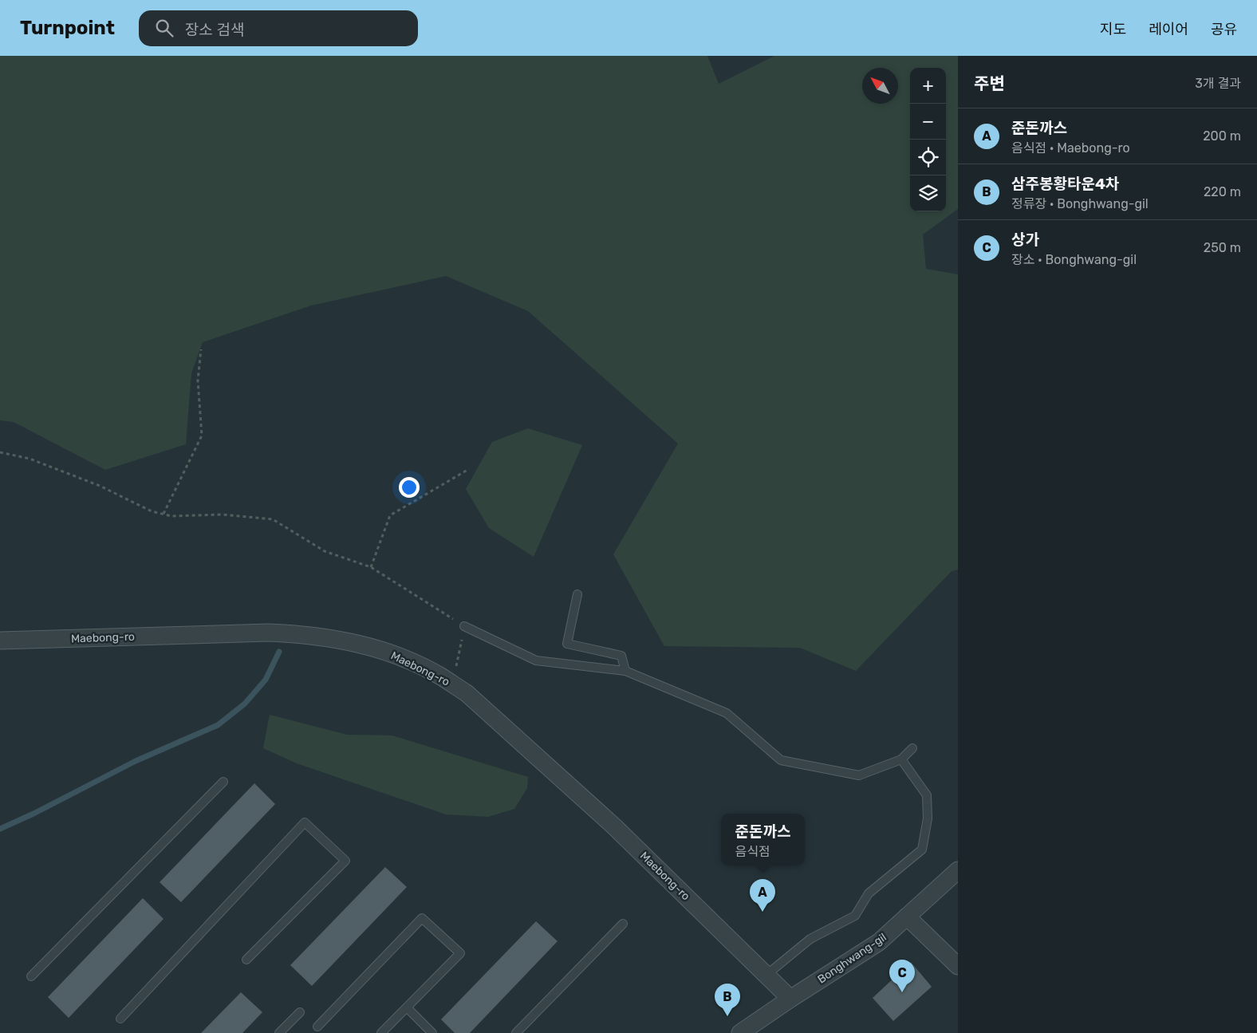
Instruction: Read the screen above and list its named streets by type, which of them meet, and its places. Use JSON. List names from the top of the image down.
{
  "streets": {
    "street": ["Maebong-ro", "Bonghwang-gil"]
  },
  "crossings": [
    ["Maebong-ro", "Bonghwang-gil"]
  ],
  "north": "top left",
  "page": {
    "header": "Turnpoint",
    "search": "장소 검색",
    "nav": ["지도", "레이어", "공유"],
    "heading": ["주변", "3개 결과"],
    "map_buttons": ["+", "−"],
    "list": [
      {
        "mark": "A",
        "name": "준돈까스",
        "note": "음식점 · Maebong-ro",
        "value": "200 m"
      },
      {
        "mark": "B",
        "name": "삼주봉황타운4차",
        "note": "정류장 · Bonghwang-gil",
        "value": "220 m"
      },
      {
        "mark": "C",
        "name": "상가",
        "note": "장소 · Bonghwang-gil",
        "value": "250 m"
      }
    ],
    "popup": ["준돈까스", "음식점"],
    "pins": ["A", "C", "B"]
  }
}
